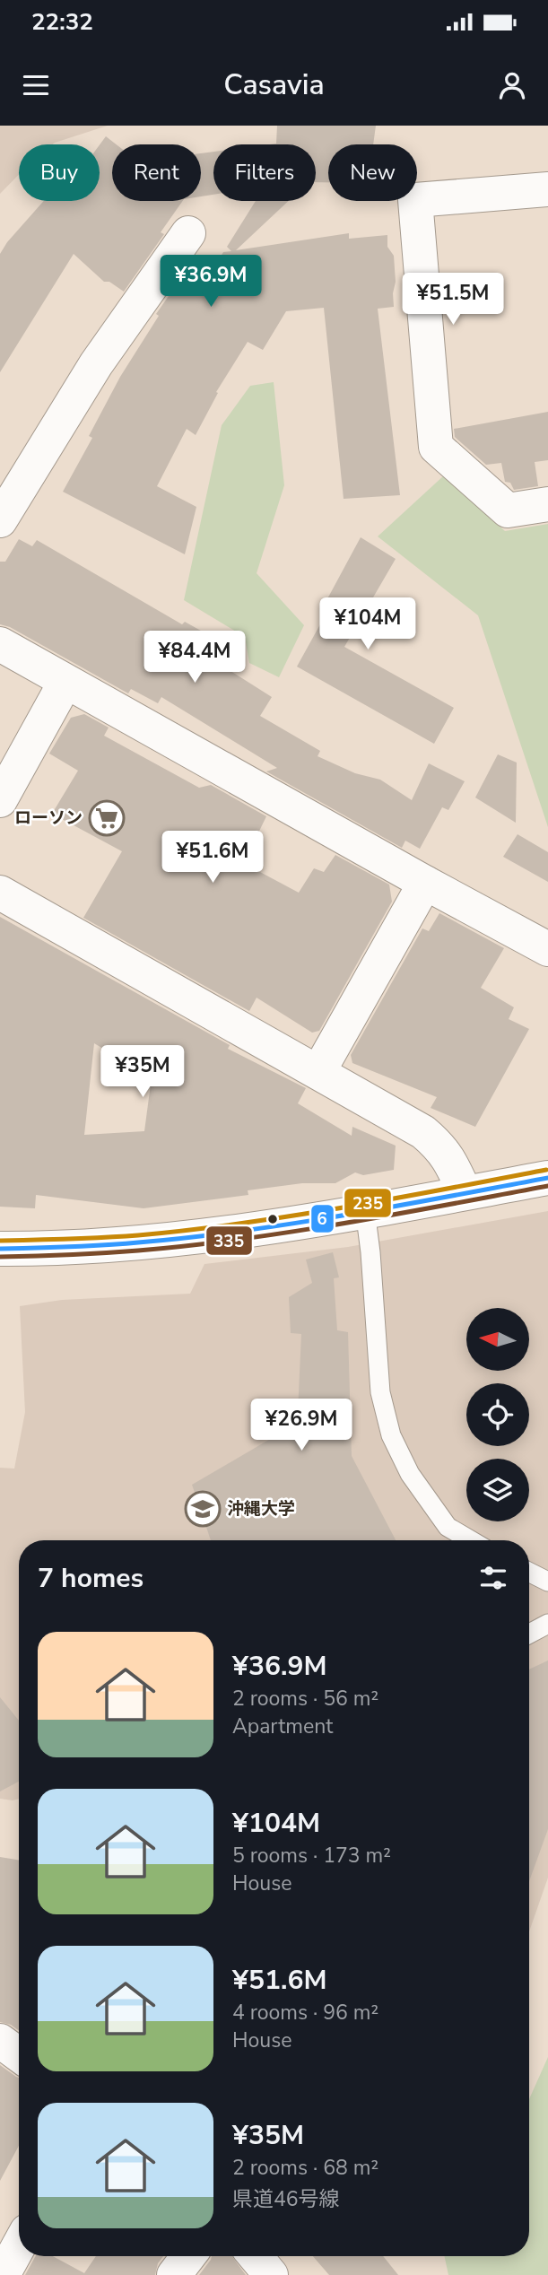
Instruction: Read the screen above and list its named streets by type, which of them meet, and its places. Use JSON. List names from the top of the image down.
{
  "places": {
    "supermarket": ["ローソン"],
    "school or university": ["沖縄大学"]
  },
  "lines": ["transit line 235", "transit line 6", "transit line 335"],
  "north": "left",
  "page": {
    "status": "22:32",
    "header": "Casavia",
    "chip": [
      "Buy",
      "Rent",
      "Filters",
      "New"
    ],
    "price": [
      "¥36.9M",
      "¥51.5M",
      "¥104M",
      "¥84.4M",
      "¥51.6M",
      "¥35M",
      "¥26.9M"
    ],
    "heading": "7 homes",
    "list": [
      {
        "name": "¥36.9M",
        "note": "2 rooms · 56 m² · Apartment"
      },
      {
        "name": "¥104M",
        "note": "5 rooms · 173 m² · House"
      },
      {
        "name": "¥51.6M",
        "note": "4 rooms · 96 m² · House"
      },
      {
        "name": "¥35M",
        "note": "2 rooms · 68 m² · 県道46号線"
      }
    ]
  }
}
